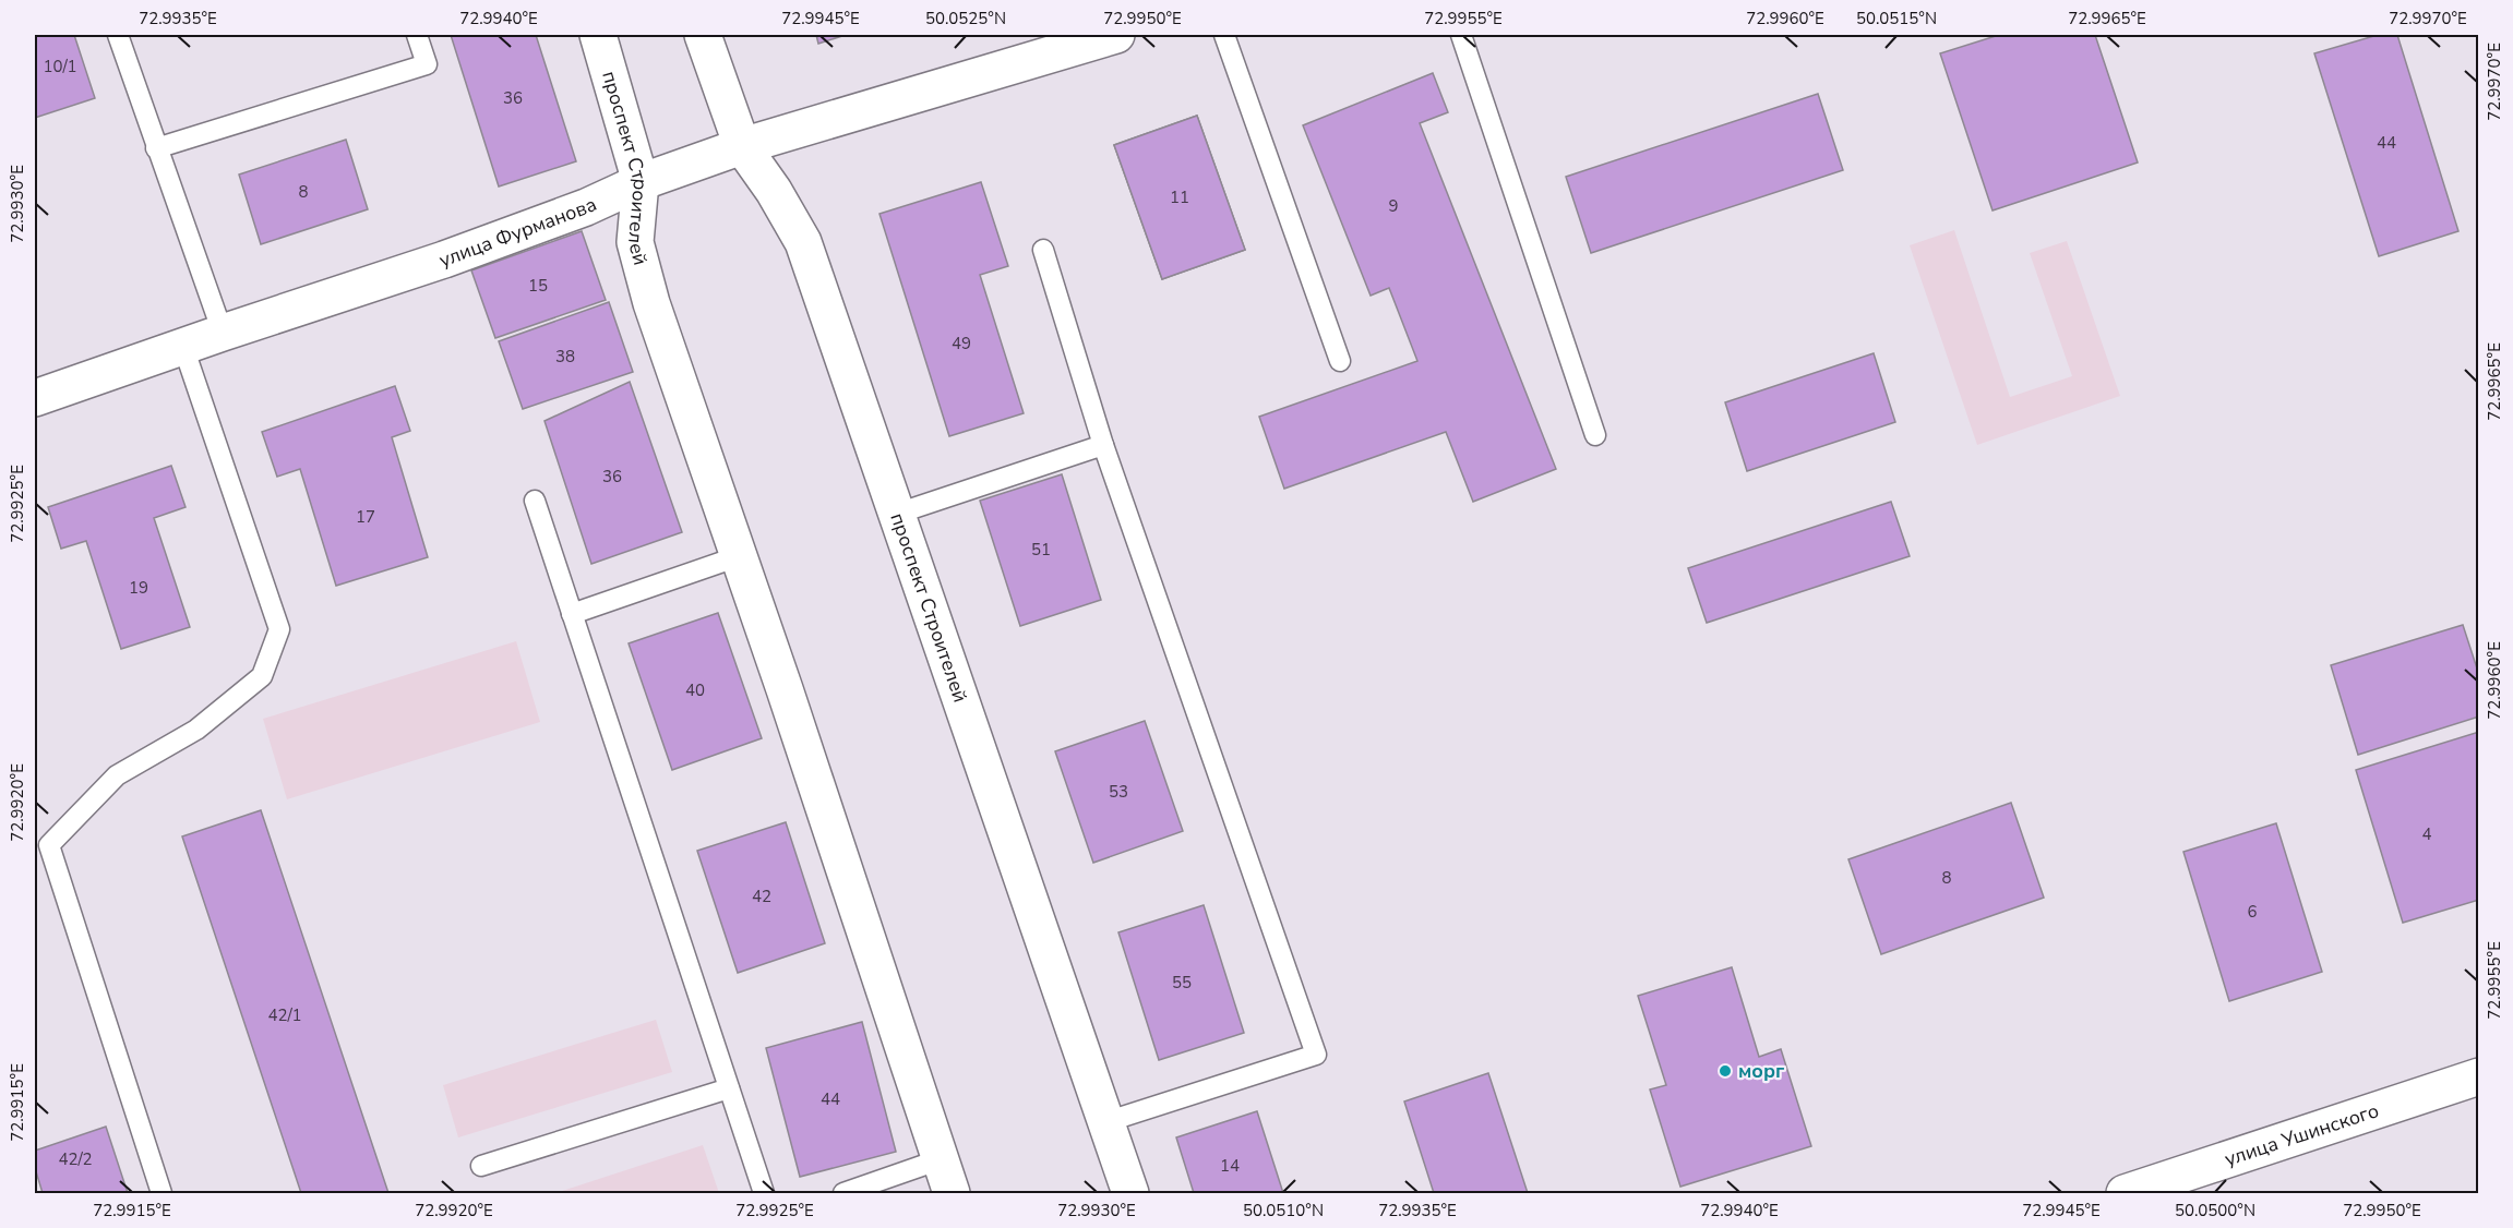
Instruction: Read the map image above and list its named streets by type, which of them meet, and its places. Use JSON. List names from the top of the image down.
{
  "streets": {
    "street": ["проспект Строителей", "улица Фурманова", "улица Ушинского"]
  },
  "crossings": [
    ["проспект Строителей", "улица Фурманова"]
  ],
  "places": ["морг"],
  "house_numbers": [
    "10/1",
    "36",
    "44",
    "8",
    "11",
    "9",
    "15",
    "49",
    "38",
    "36",
    "17",
    "51",
    "19",
    "40",
    "53",
    "4",
    "8",
    "42",
    "6",
    "55",
    "42/1",
    "44",
    "42/2",
    "14"
  ],
  "coordinates": [
    "72.9935°E",
    "72.9940°E",
    "72.9945°E",
    "50.0525°N",
    "72.9950°E",
    "72.9955°E",
    "72.9960°E",
    "50.0515°N",
    "72.9965°E",
    "72.9970°E",
    "72.9930°E",
    "72.9925°E",
    "72.9920°E",
    "72.9915°E",
    "50.0510°N",
    "50.0500°N"
  ]
}
